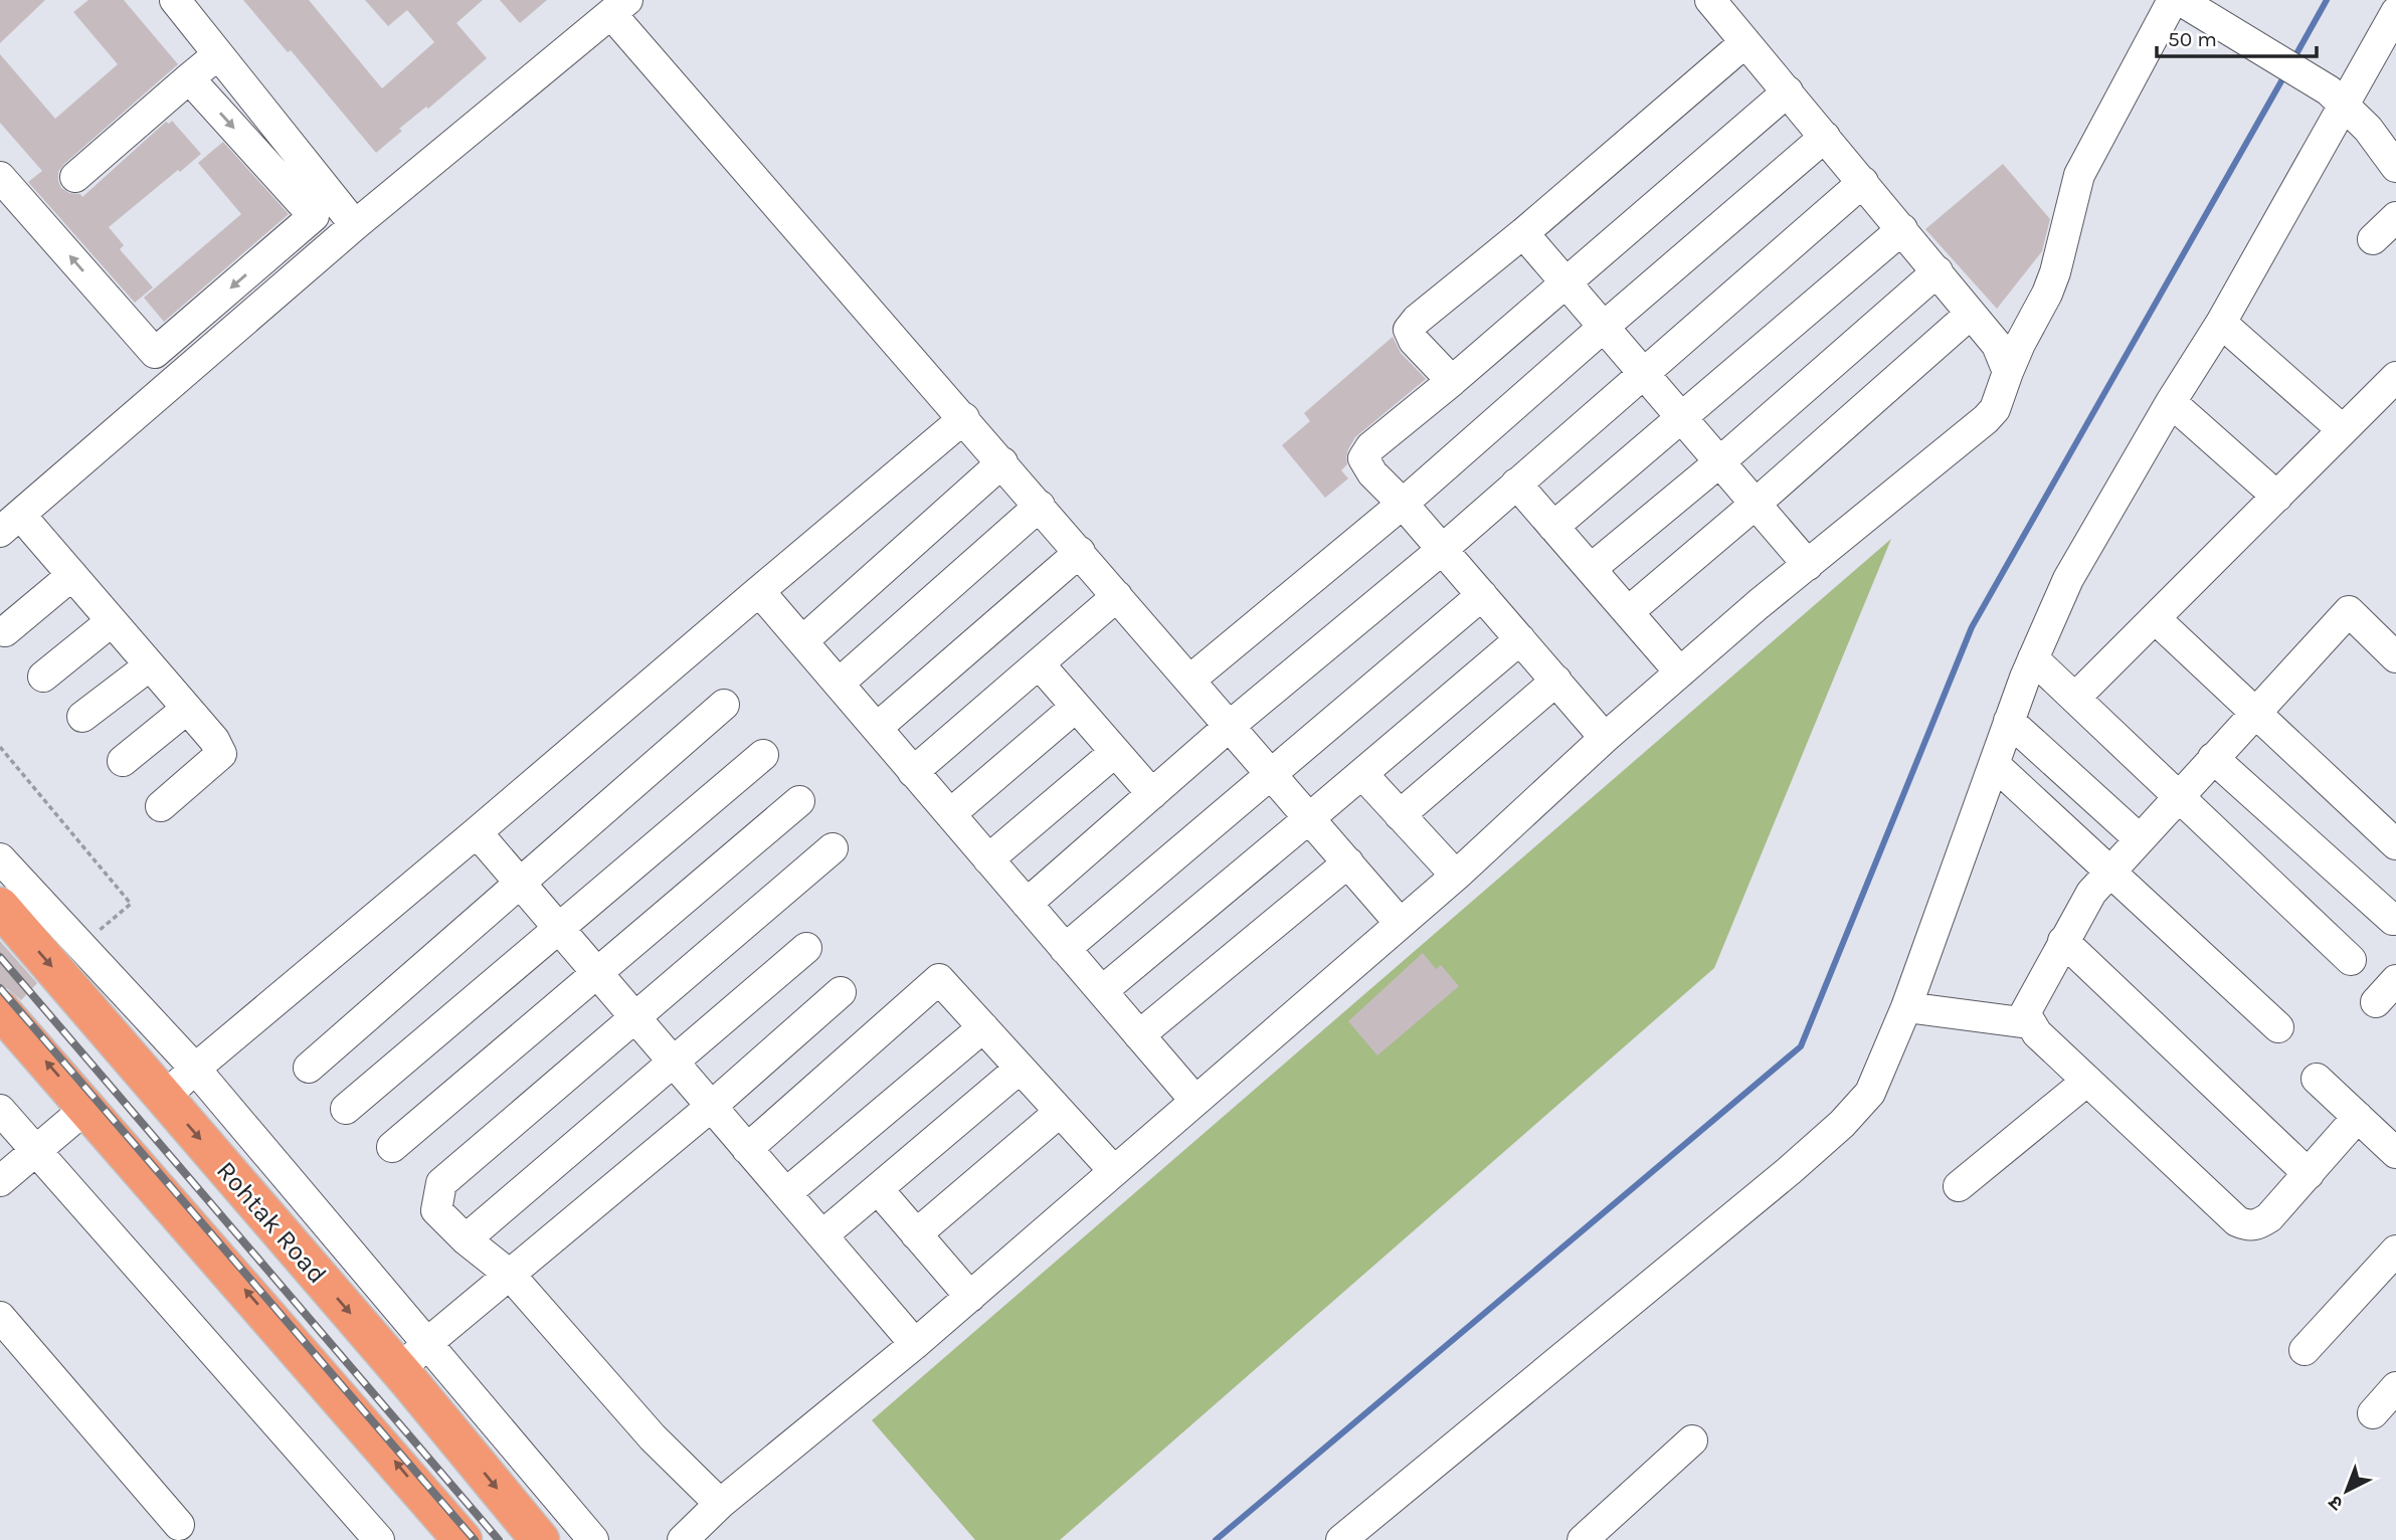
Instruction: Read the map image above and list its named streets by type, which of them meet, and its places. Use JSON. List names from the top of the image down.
{
  "streets": {
    "highway": ["Rohtak Road"]
  },
  "scale_bar": "50 m",
  "north": "bottom left"
}
